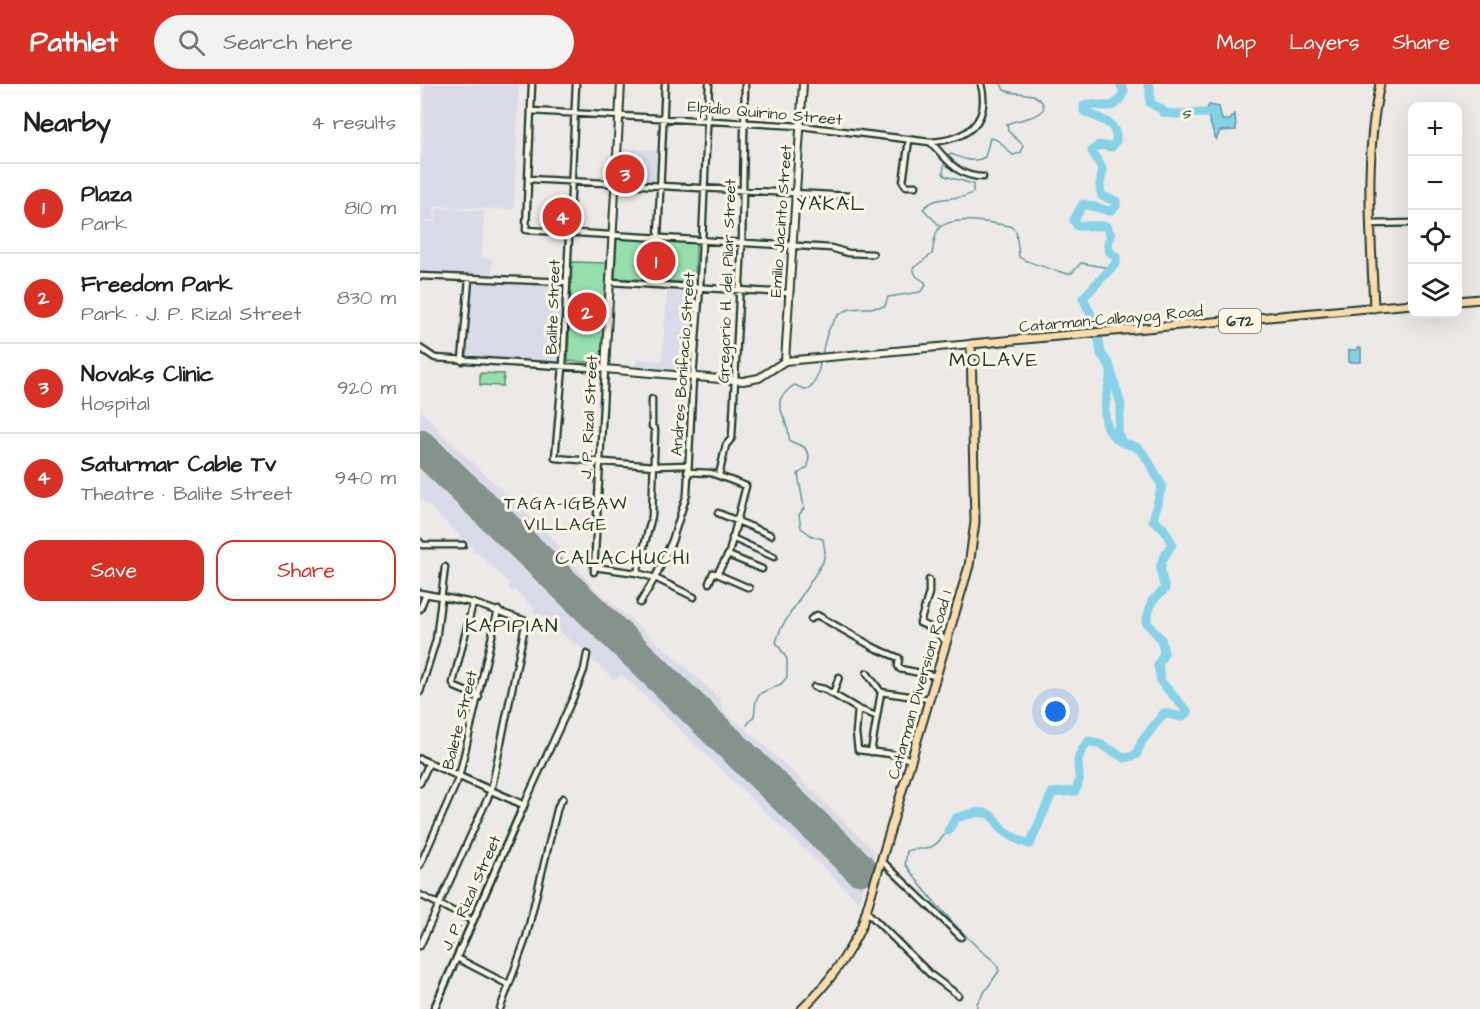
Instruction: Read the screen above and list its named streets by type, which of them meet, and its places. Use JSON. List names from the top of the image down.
{
  "streets": {
    "main road": [
      "Emilio Jacinto Street",
      "Catarman-Calbayog Road",
      "672",
      "J. P. Rizal Street",
      "Catarman Diversion Road 1"
    ],
    "street": [
      "Elpidio Quirino Street",
      "Gregorio H. del Pilar Street",
      "Balite Street",
      "Andres Bonifacio Street",
      "Balete Street"
    ]
  },
  "crossings": [
    ["Elpidio Quirino Street", "Emilio Jacinto Street"],
    ["Elpidio Quirino Street", "Gregorio H. del Pilar Street"],
    ["Elpidio Quirino Street", "Balite Street"],
    ["Elpidio Quirino Street", "Andres Bonifacio Street"],
    ["Elpidio Quirino Street", "J. P. Rizal Street"],
    ["Emilio Jacinto Street", "Catarman-Calbayog Road"],
    ["Emilio Jacinto Street", "672"],
    ["Gregorio H. del Pilar Street", "672"],
    ["Balite Street", "672"],
    ["Balite Street", "J. P. Rizal Street"],
    ["Catarman-Calbayog Road", "672"],
    ["Catarman-Calbayog Road", "Catarman Diversion Road 1"],
    ["672", "Andres Bonifacio Street"],
    ["672", "J. P. Rizal Street"]
  ],
  "districts": [
    "YAKAL",
    "MOLAVE",
    "TAGA-IGBAW VILLAGE",
    "CALACHUCHI",
    "KAPIPIAN"
  ],
  "water": ["s"],
  "page": {
    "header": "Pathlet",
    "search": "Search here",
    "nav": ["Map", "Layers", "Share"],
    "heading": ["Nearby", "4 results"],
    "map_buttons": ["+", "−"],
    "pins": [
      "3",
      "4",
      "1",
      "2"
    ],
    "list": [
      {
        "mark": "1",
        "name": "Plaza",
        "note": "Park",
        "value": "810 m"
      },
      {
        "mark": "2",
        "name": "Freedom Park",
        "note": "Park · J. P. Rizal Street",
        "value": "830 m"
      },
      {
        "mark": "3",
        "name": "Novaks Clinic",
        "note": "Hospital",
        "value": "920 m"
      },
      {
        "mark": "4",
        "name": "Saturmar Cable Tv",
        "note": "Theatre · Balite Street",
        "value": "940 m"
      }
    ],
    "buttons": ["Save", "Share"]
  }
}
